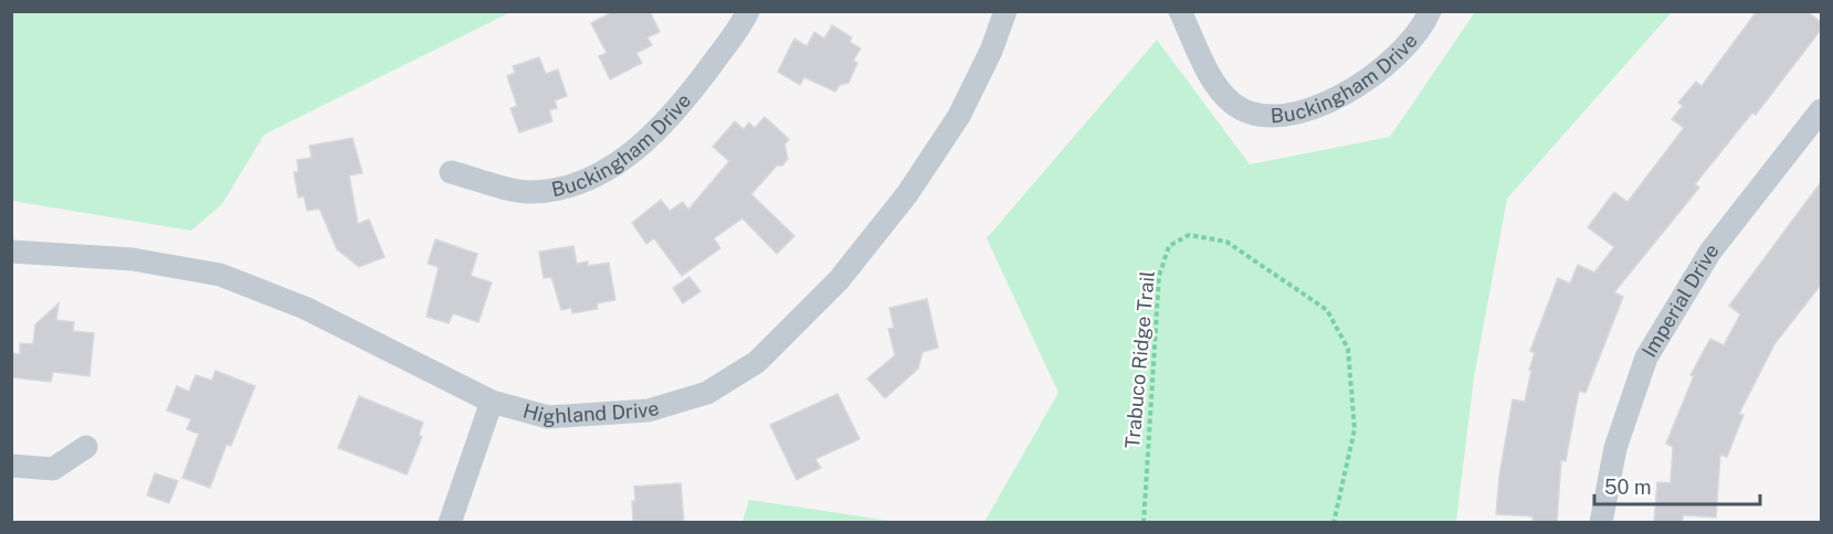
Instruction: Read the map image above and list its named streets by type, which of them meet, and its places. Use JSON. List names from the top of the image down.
{
  "streets": {
    "street": ["Buckingham Drive", "Imperial Drive", "Highland Drive"],
    "path": ["Trabuco Ridge Trail"]
  },
  "scale_bar": "50 m"
}
